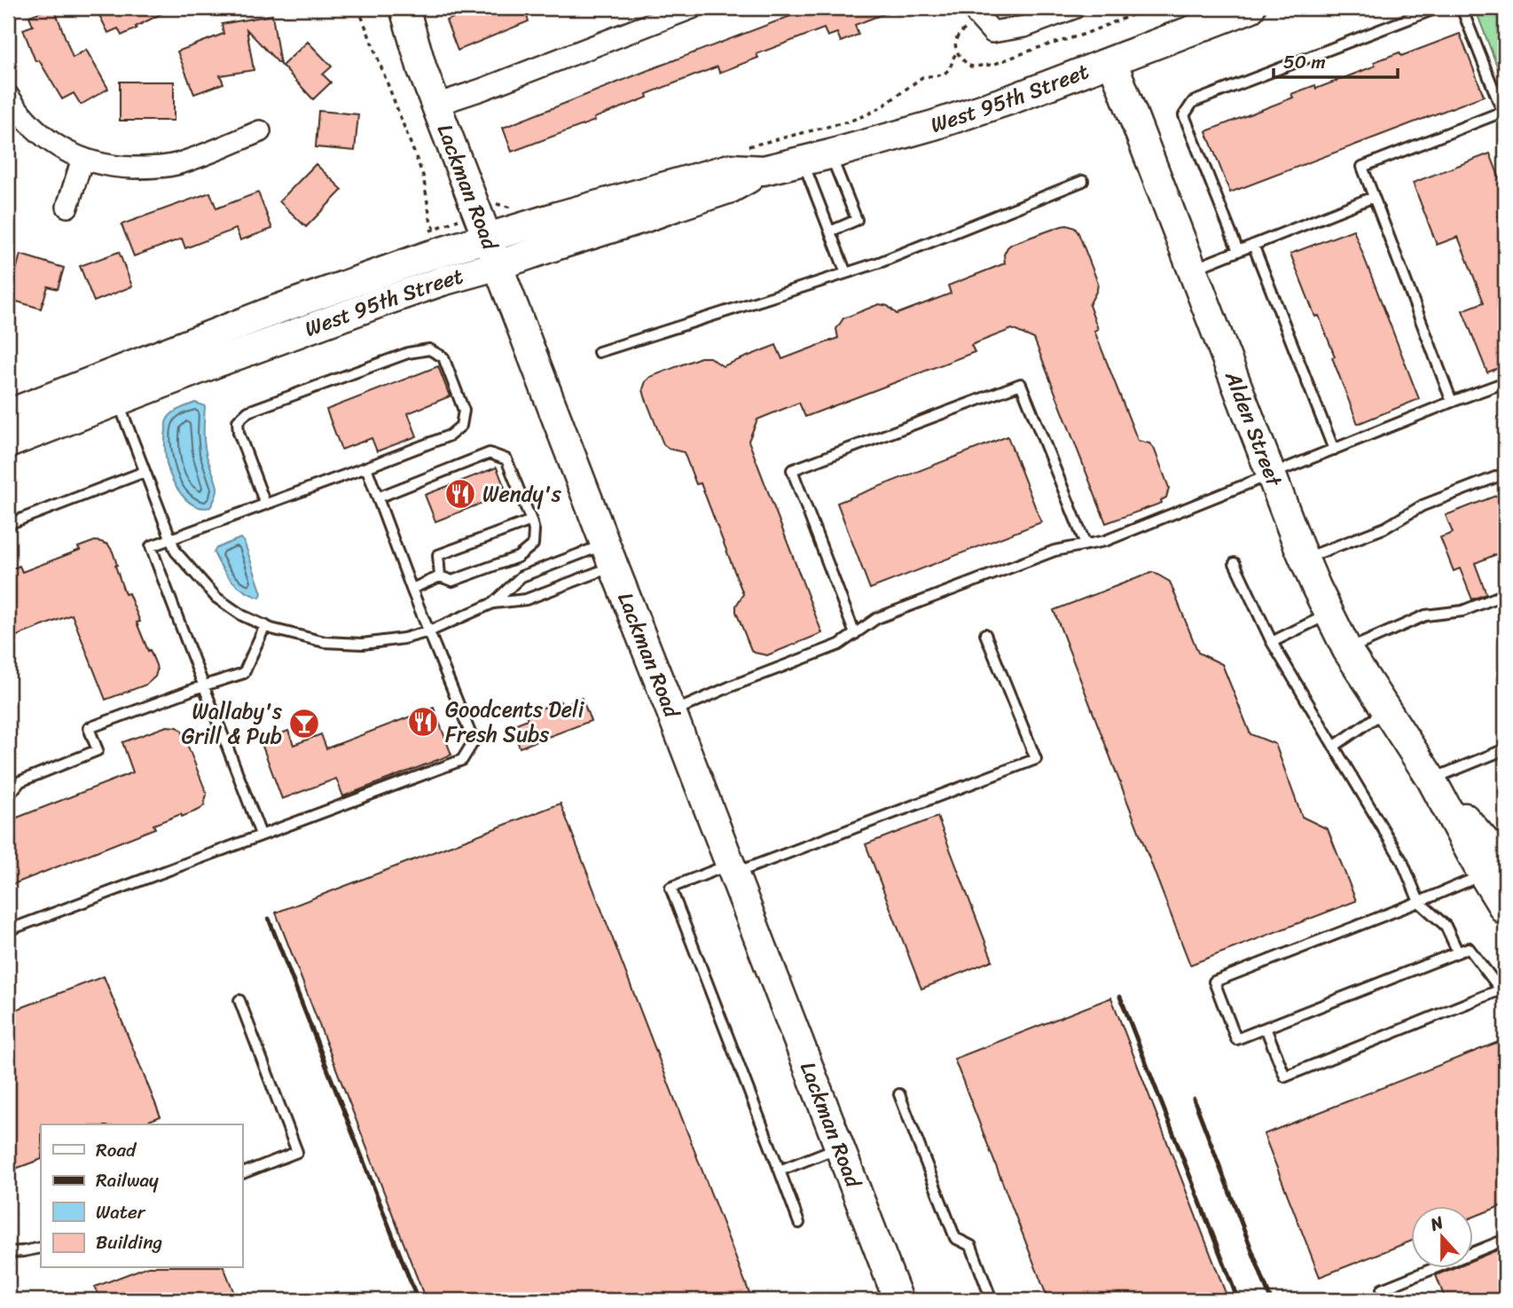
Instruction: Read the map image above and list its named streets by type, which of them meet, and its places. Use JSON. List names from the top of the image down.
{
  "streets": {
    "main road": ["West 95th Street", "Lackman Road", "Alden Street"]
  },
  "crossings": [
    ["West 95th Street", "Lackman Road"],
    ["West 95th Street", "Alden Street"]
  ],
  "places": {
    "restaurant": ["Wendy's", "Goodcents Deli Fresh Subs"],
    "bar": ["Wallaby's Grill & Pub"]
  },
  "legend": [
    "Road",
    "Railway",
    "Water",
    "Building"
  ],
  "scale_bar": "50 m",
  "north": "top"
}
